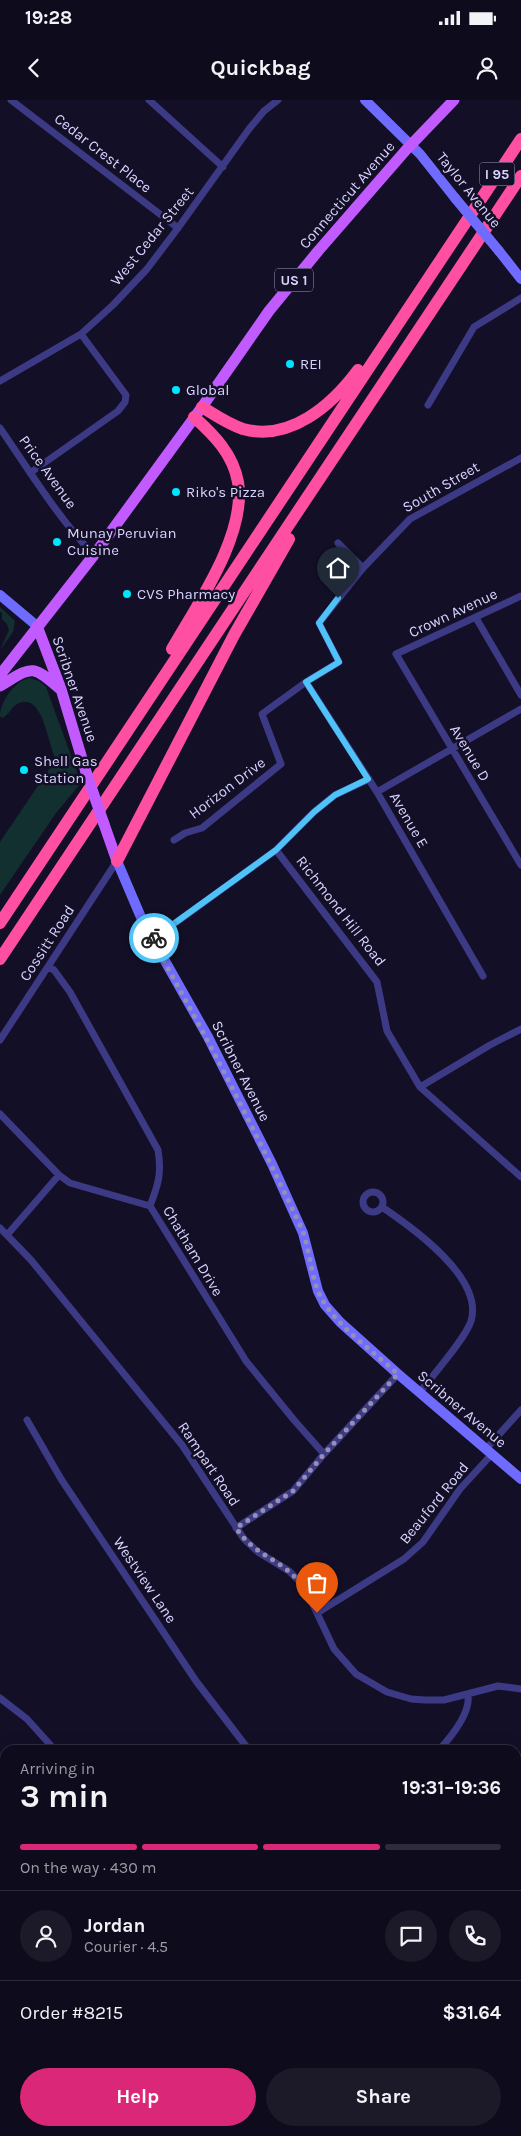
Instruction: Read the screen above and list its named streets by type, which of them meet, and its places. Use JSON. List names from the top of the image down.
{
  "streets": {
    "highway": ["I 95"],
    "main road": ["Connecticut Avenue", "US 1", "Scribner Avenue"],
    "street": [
      "Cedar Crest Place",
      "Taylor Avenue",
      "West Cedar Street",
      "Price Avenue",
      "South Street",
      "Crown Avenue",
      "Avenue D",
      "Horizon Drive",
      "Avenue E",
      "Richmond Hill Road",
      "Cossitt Road",
      "Chatham Drive",
      "Rampart Road",
      "Beauford Road",
      "Westview Lane"
    ]
  },
  "crossings": [
    ["Cedar Crest Place", "West Cedar Street"],
    ["Taylor Avenue", "Connecticut Avenue"],
    ["Connecticut Avenue", "Price Avenue"],
    ["Connecticut Avenue", "Scribner Avenue"],
    ["South Street", "Horizon Drive"],
    ["South Street", "Avenue E"],
    ["Crown Avenue", "Avenue D"],
    ["Scribner Avenue", "Cossitt Road"],
    ["Scribner Avenue", "Beauford Road"],
    ["Horizon Drive", "Avenue E"],
    ["Cossitt Road", "Chatham Drive"],
    ["Rampart Road", "Beauford Road"]
  ],
  "places": [
    "REI",
    "Global",
    "Riko's Pizza",
    "Munay Peruvian Cuisine",
    "CVS Pharmacy",
    "Shell Gas Station"
  ],
  "page": {
    "status": "19:28",
    "header": "Quickbag",
    "heading": ["3 min", "Arriving in", "19:31–19:36"],
    "panel": [
      "Jordan",
      "Courier · 4.5",
      "Order #8215",
      "$31.64"
    ],
    "bar": "On the way · 430 m",
    "buttons": ["Help", "Share"]
  }
}
